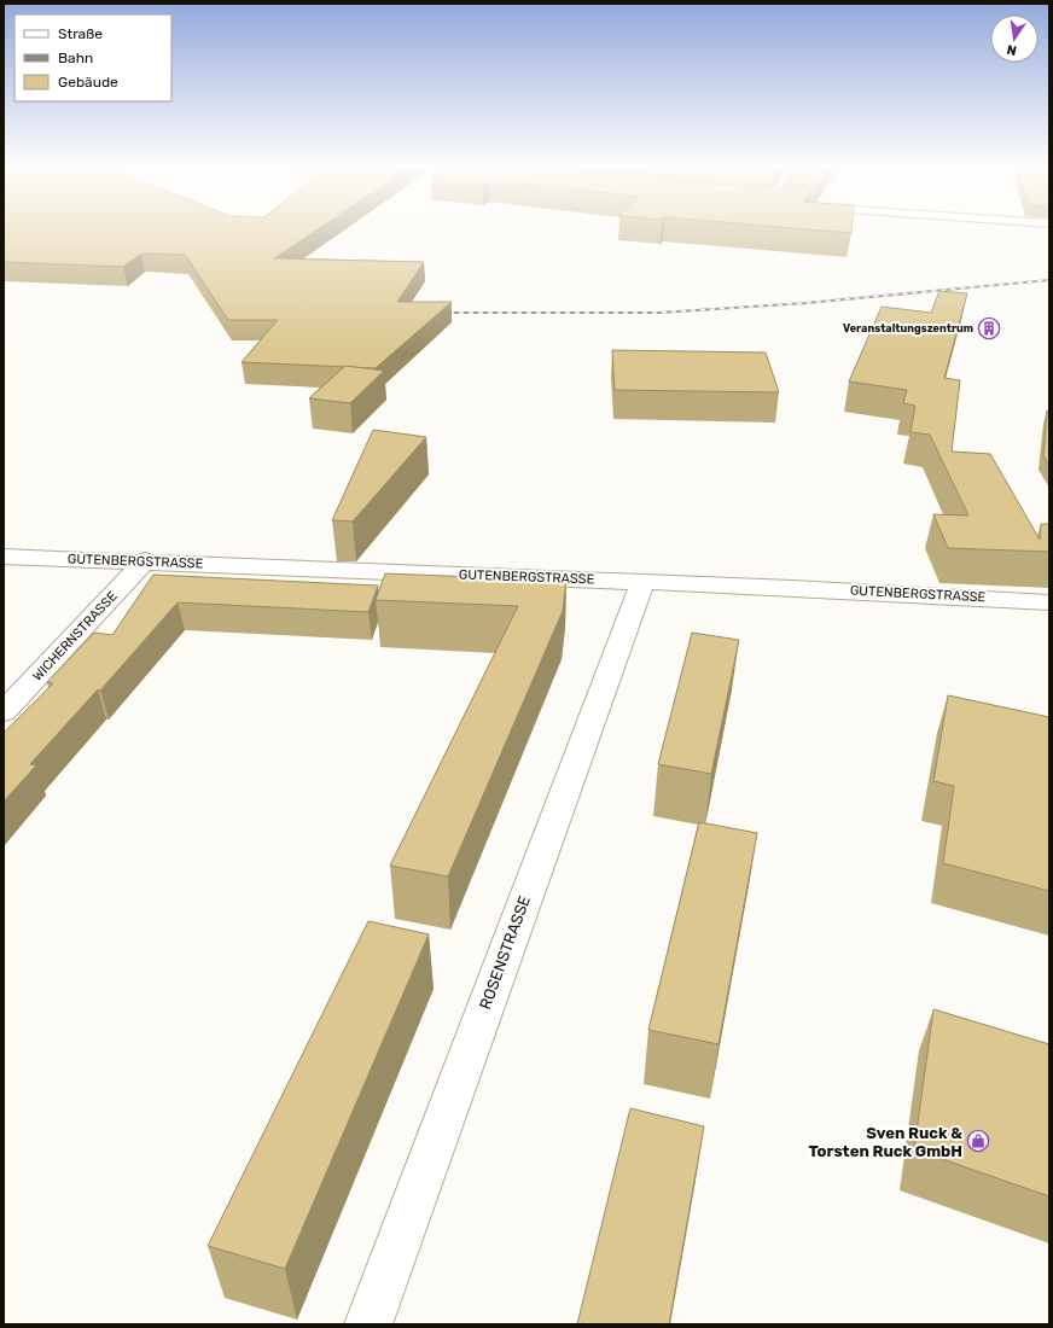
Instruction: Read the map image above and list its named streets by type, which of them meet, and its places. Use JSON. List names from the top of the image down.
{
  "streets": {
    "street": ["GUTENBERGSTRASSE", "WICHERNSTRASSE", "ROSENSTRASSE"]
  },
  "crossings": [
    ["GUTENBERGSTRASSE", "WICHERNSTRASSE"],
    ["GUTENBERGSTRASSE", "ROSENSTRASSE"]
  ],
  "places": {
    "building": ["Veranstaltungszentrum"],
    "shop": ["Sven Ruck & Torsten Ruck GmbH"]
  },
  "legend": ["Straße", "Bahn", "Gebäude"],
  "north": "bottom"
}
